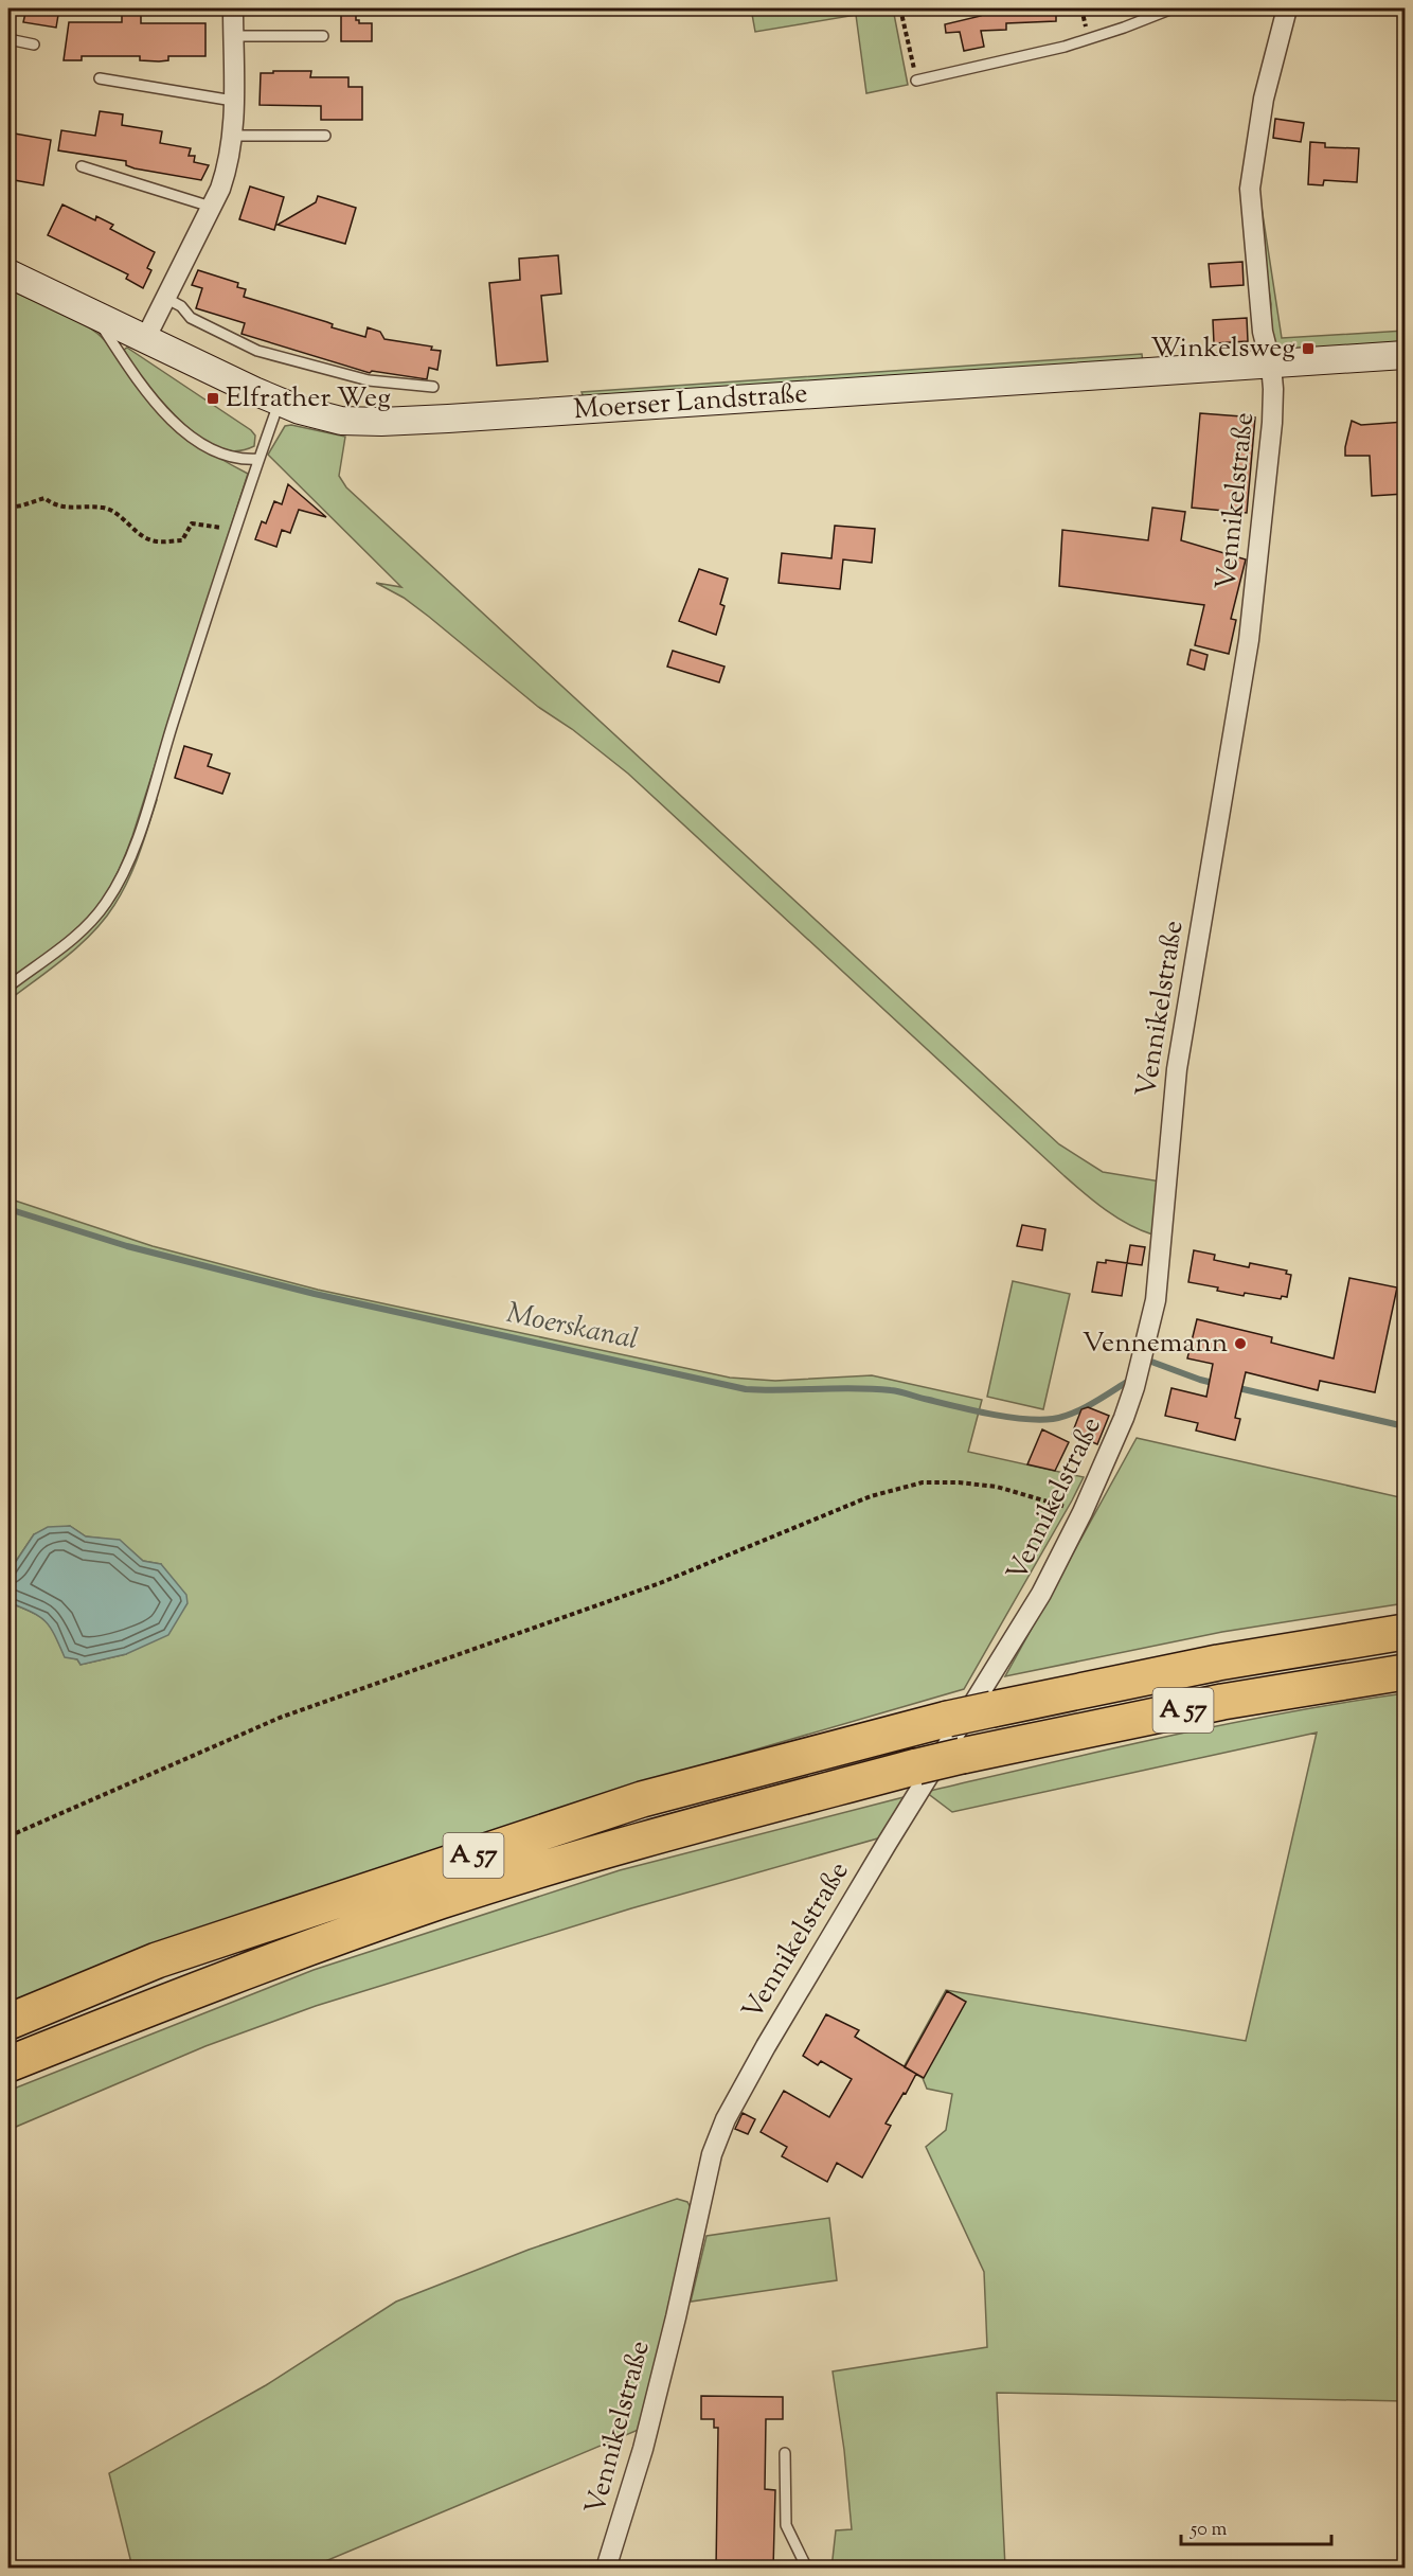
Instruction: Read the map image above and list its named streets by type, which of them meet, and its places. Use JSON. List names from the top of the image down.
{
  "streets": {
    "highway": ["A 57"],
    "main road": ["Moerser Landstraße"],
    "street": ["Vennikelstraße"]
  },
  "crossings": [
    ["Moerser Landstraße", "Vennikelstraße"]
  ],
  "water": ["Moerskanal"],
  "places": {
    "transit": ["Winkelsweg", "Elfrather Weg"],
    "other": ["Vennemann"]
  },
  "scale_bar": "50 m"
}
